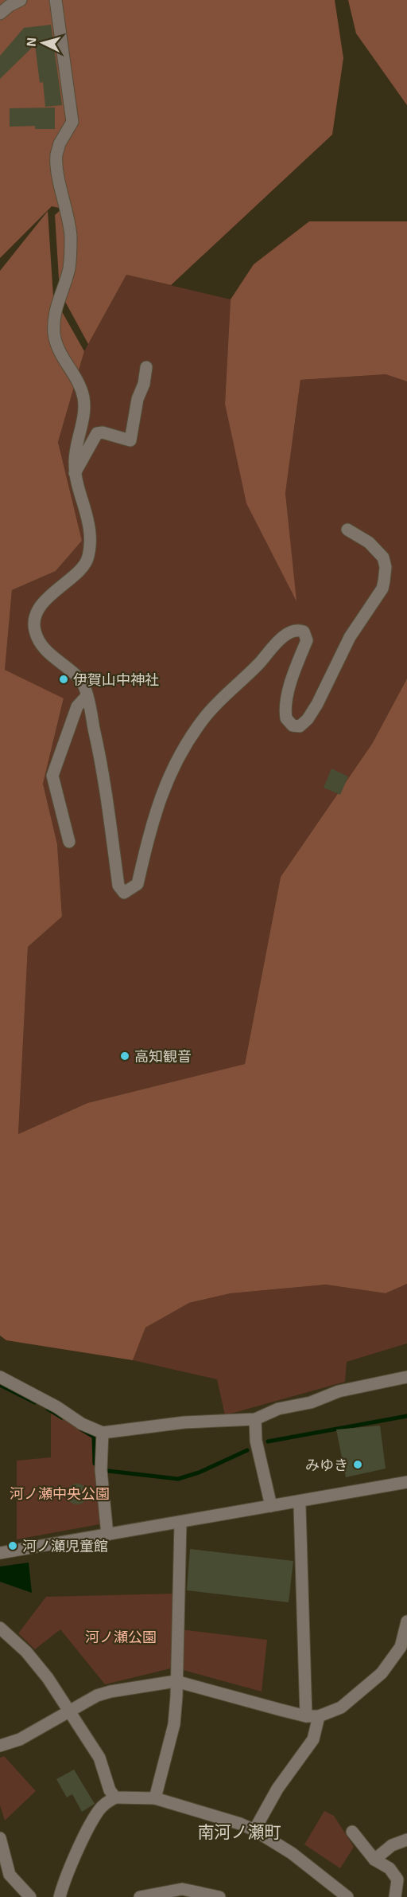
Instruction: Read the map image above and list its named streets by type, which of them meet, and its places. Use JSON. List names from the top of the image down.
{
  "districts": ["南河ノ瀬町"],
  "parks": ["河ノ瀬中央公園", "河ノ瀬公園"],
  "places": [
    "伊賀山中神社",
    "高知観音",
    "みゆき",
    "河ノ瀬児童館"
  ],
  "north": "left"
}
